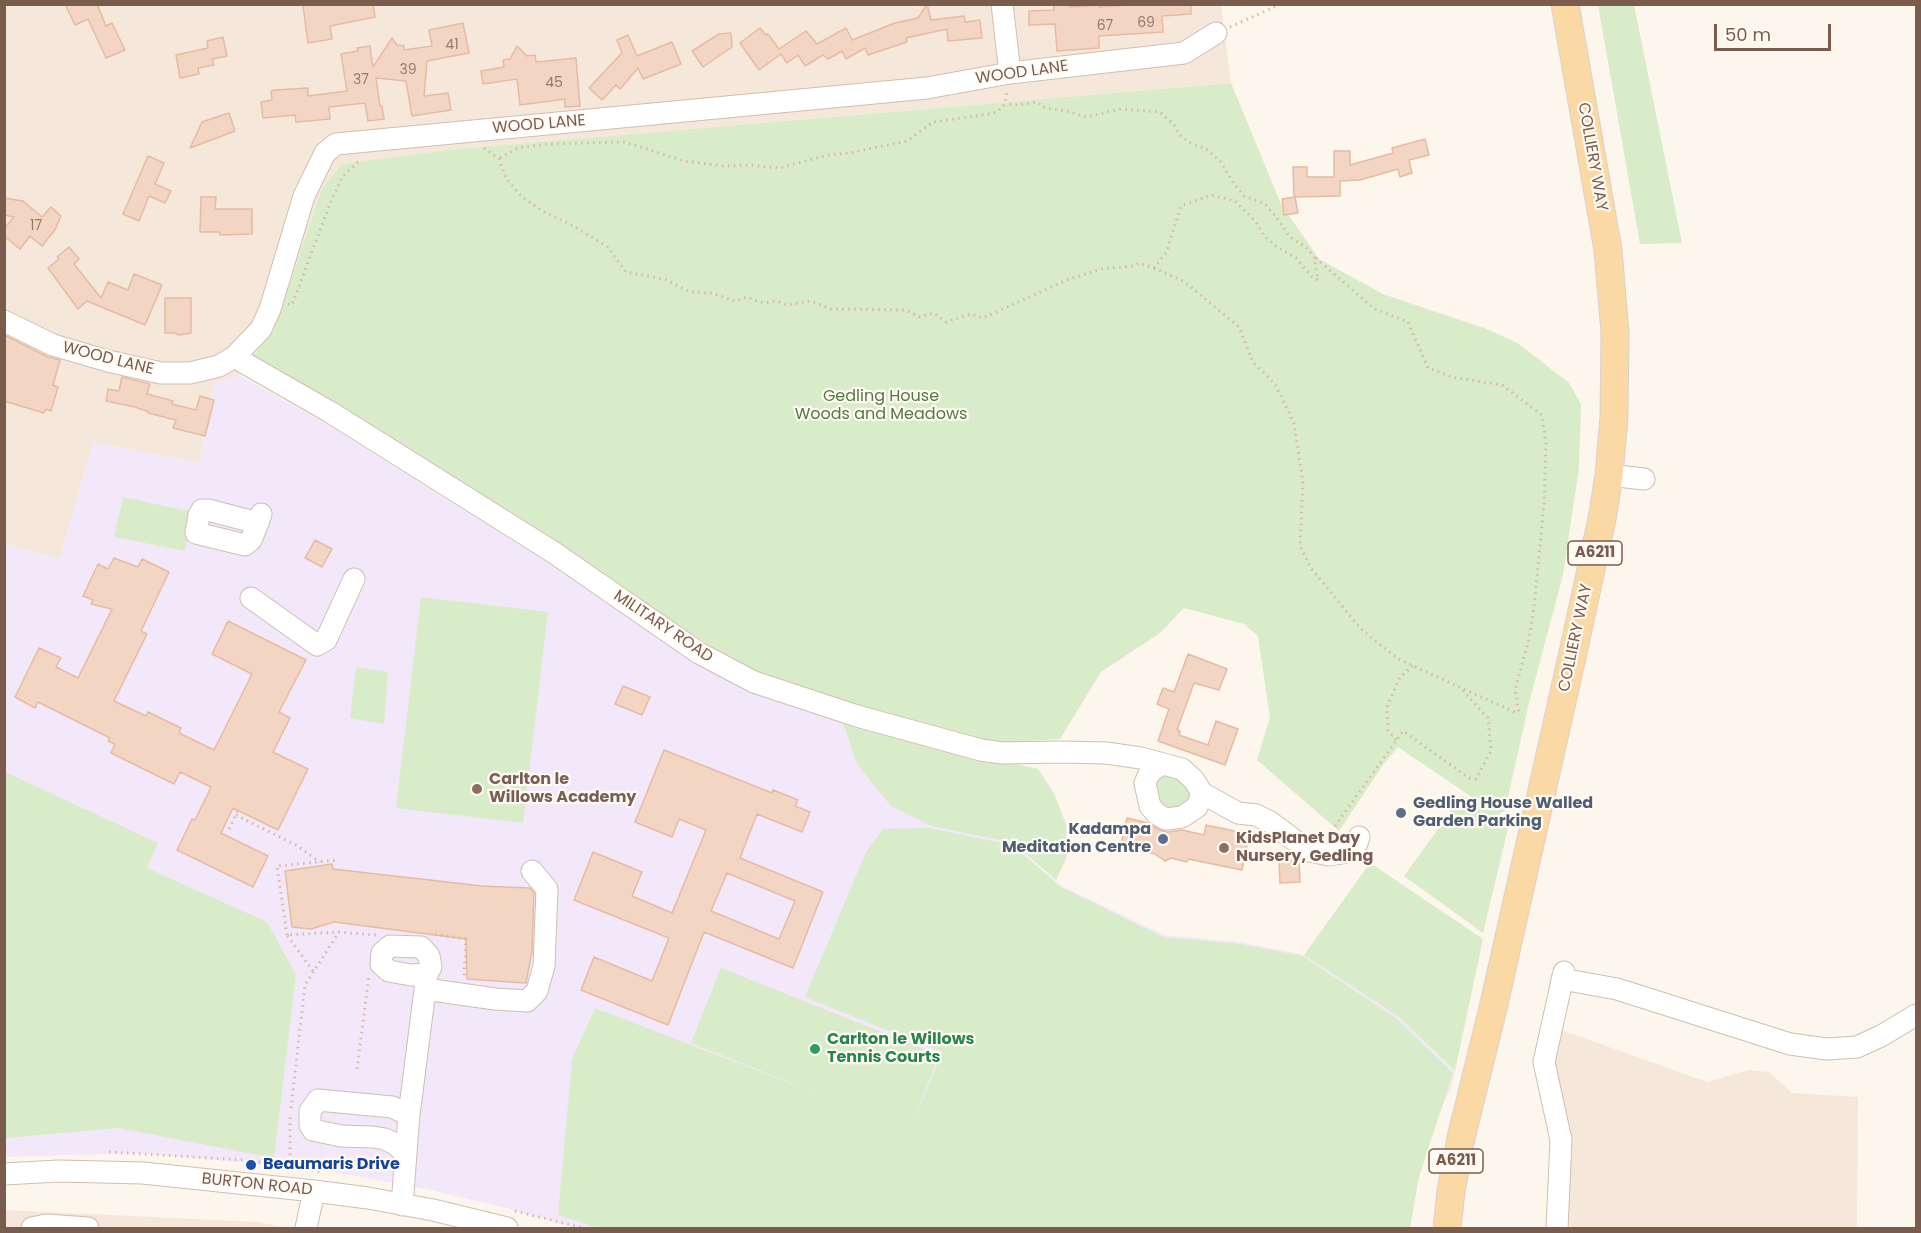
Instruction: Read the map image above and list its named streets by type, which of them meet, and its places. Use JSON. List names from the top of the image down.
{
  "streets": {
    "main road": ["COLLIERY WAY", "A6211"],
    "street": ["WOOD LANE", "MILITARY ROAD", "BURTON ROAD"]
  },
  "crossings": [
    ["WOOD LANE", "MILITARY ROAD"]
  ],
  "parks": ["Gedling House Woods and Meadows"],
  "places": [
    "Carlton le Willows Academy",
    "Gedling House Walled Garden Parking",
    "Kadampa Meditation Centre",
    "KidsPlanet Day Nursery, Gedling",
    "Carlton le Willows Tennis Courts",
    "Beaumaris Drive"
  ],
  "house_numbers": [
    "69",
    "67",
    "41",
    "39",
    "37",
    "45",
    "17"
  ],
  "scale_bar": "50 m"
}
